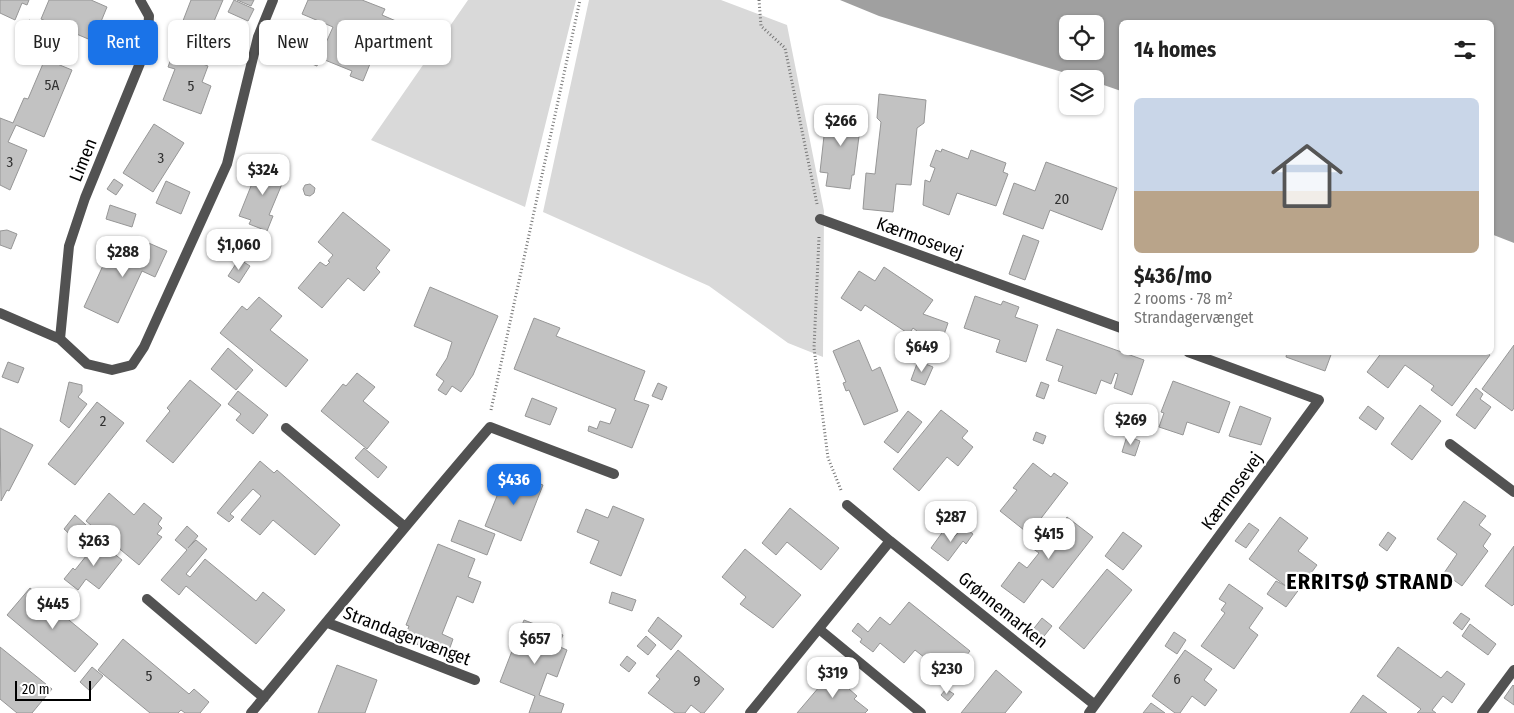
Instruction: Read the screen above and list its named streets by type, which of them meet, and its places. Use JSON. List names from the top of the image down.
{
  "streets": {
    "street": [
      "Limen",
      "Kærmosevej",
      "Grønnemarken",
      "Strandagervænget"
    ]
  },
  "crossings": [
    ["Kærmosevej", "Grønnemarken"]
  ],
  "districts": ["ERRITSØ STRAND"],
  "house_numbers": [
    "5A",
    "5",
    "3",
    "3",
    "20",
    "2",
    "5",
    "6",
    "9"
  ],
  "scale_bar": "20 m",
  "page": {
    "chip": [
      "Buy",
      "Rent",
      "Filters",
      "New",
      "Apartment"
    ],
    "heading": "14 homes",
    "list": [
      {
        "name": "$436/mo",
        "note": "2 rooms · 78 m² · Strandagervænget"
      }
    ],
    "price": [
      "$266",
      "$324",
      "$1,060",
      "$288",
      "$649",
      "$269",
      "$436",
      "$287",
      "$415",
      "$263",
      "$445",
      "$657",
      "$230",
      "$319"
    ],
    "scale": "20 m"
  }
}
